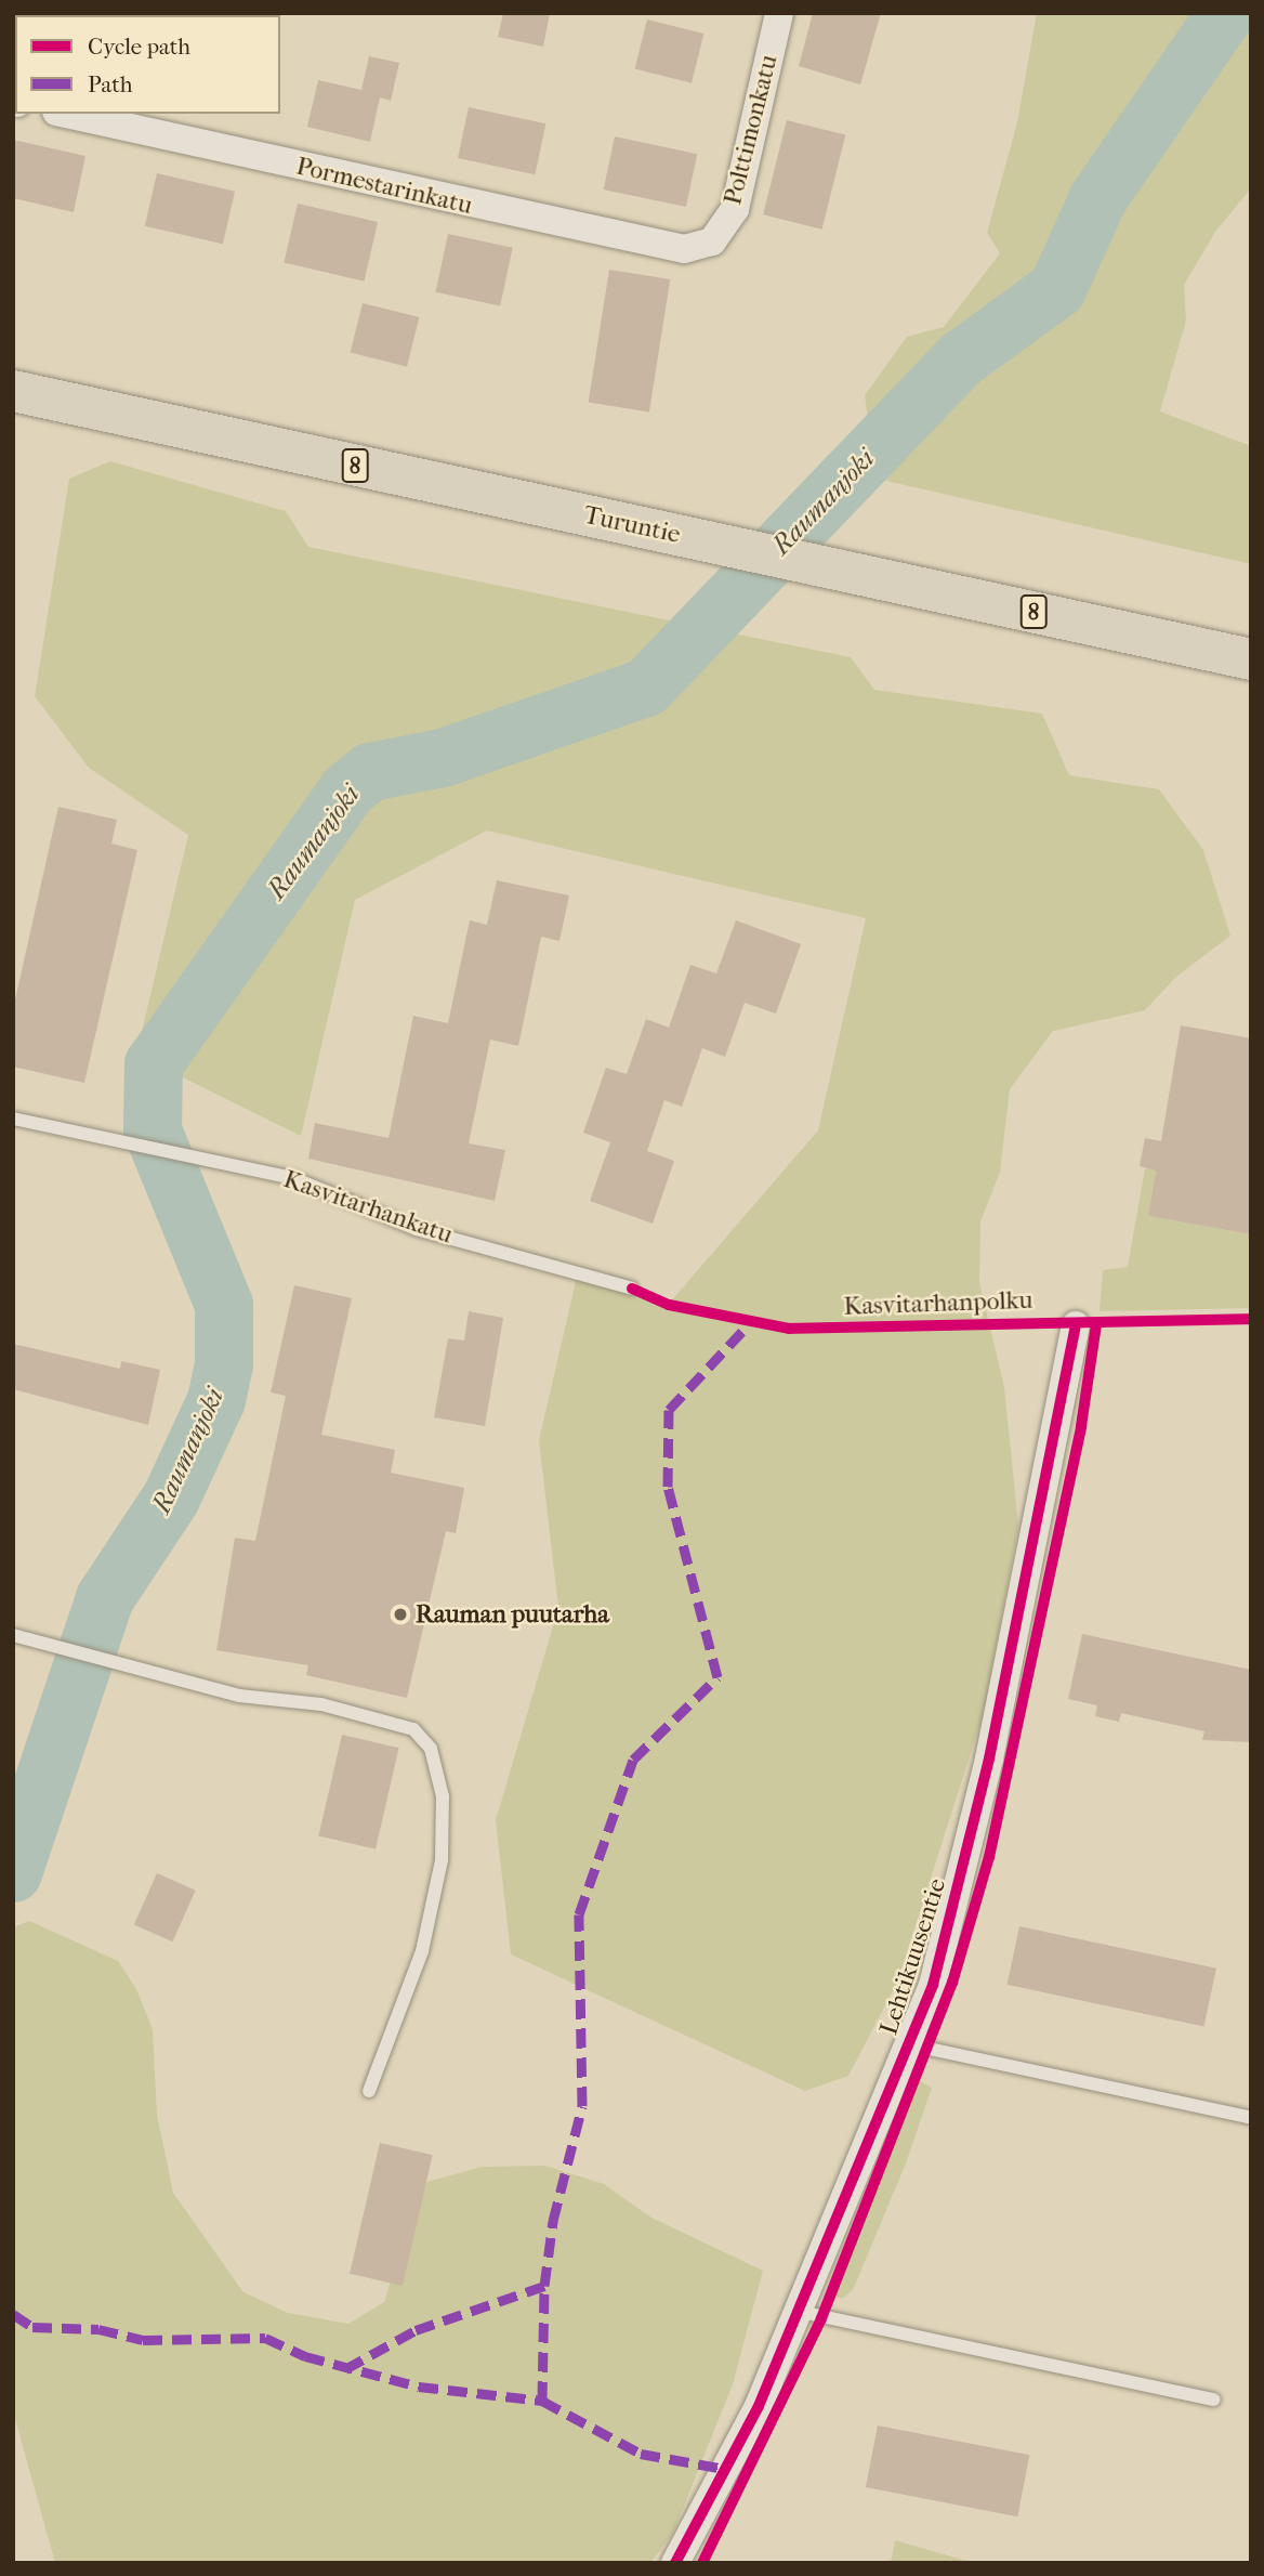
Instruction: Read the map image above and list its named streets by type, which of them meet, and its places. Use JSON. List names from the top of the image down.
{
  "streets": {
    "highway": ["8", "Turuntie"],
    "street": ["Polttimonkatu", "Pormestarinkatu", "Lehtikuusentie"],
    "lane": ["Kasvitarhankatu"],
    "cycle path": ["Kasvitarhanpolku"]
  },
  "crossings": [
    ["Polttimonkatu", "Pormestarinkatu"]
  ],
  "water": ["Raumanjoki"],
  "places": ["Rauman puutarha"],
  "legend": ["Cycle path", "Path"]
}
